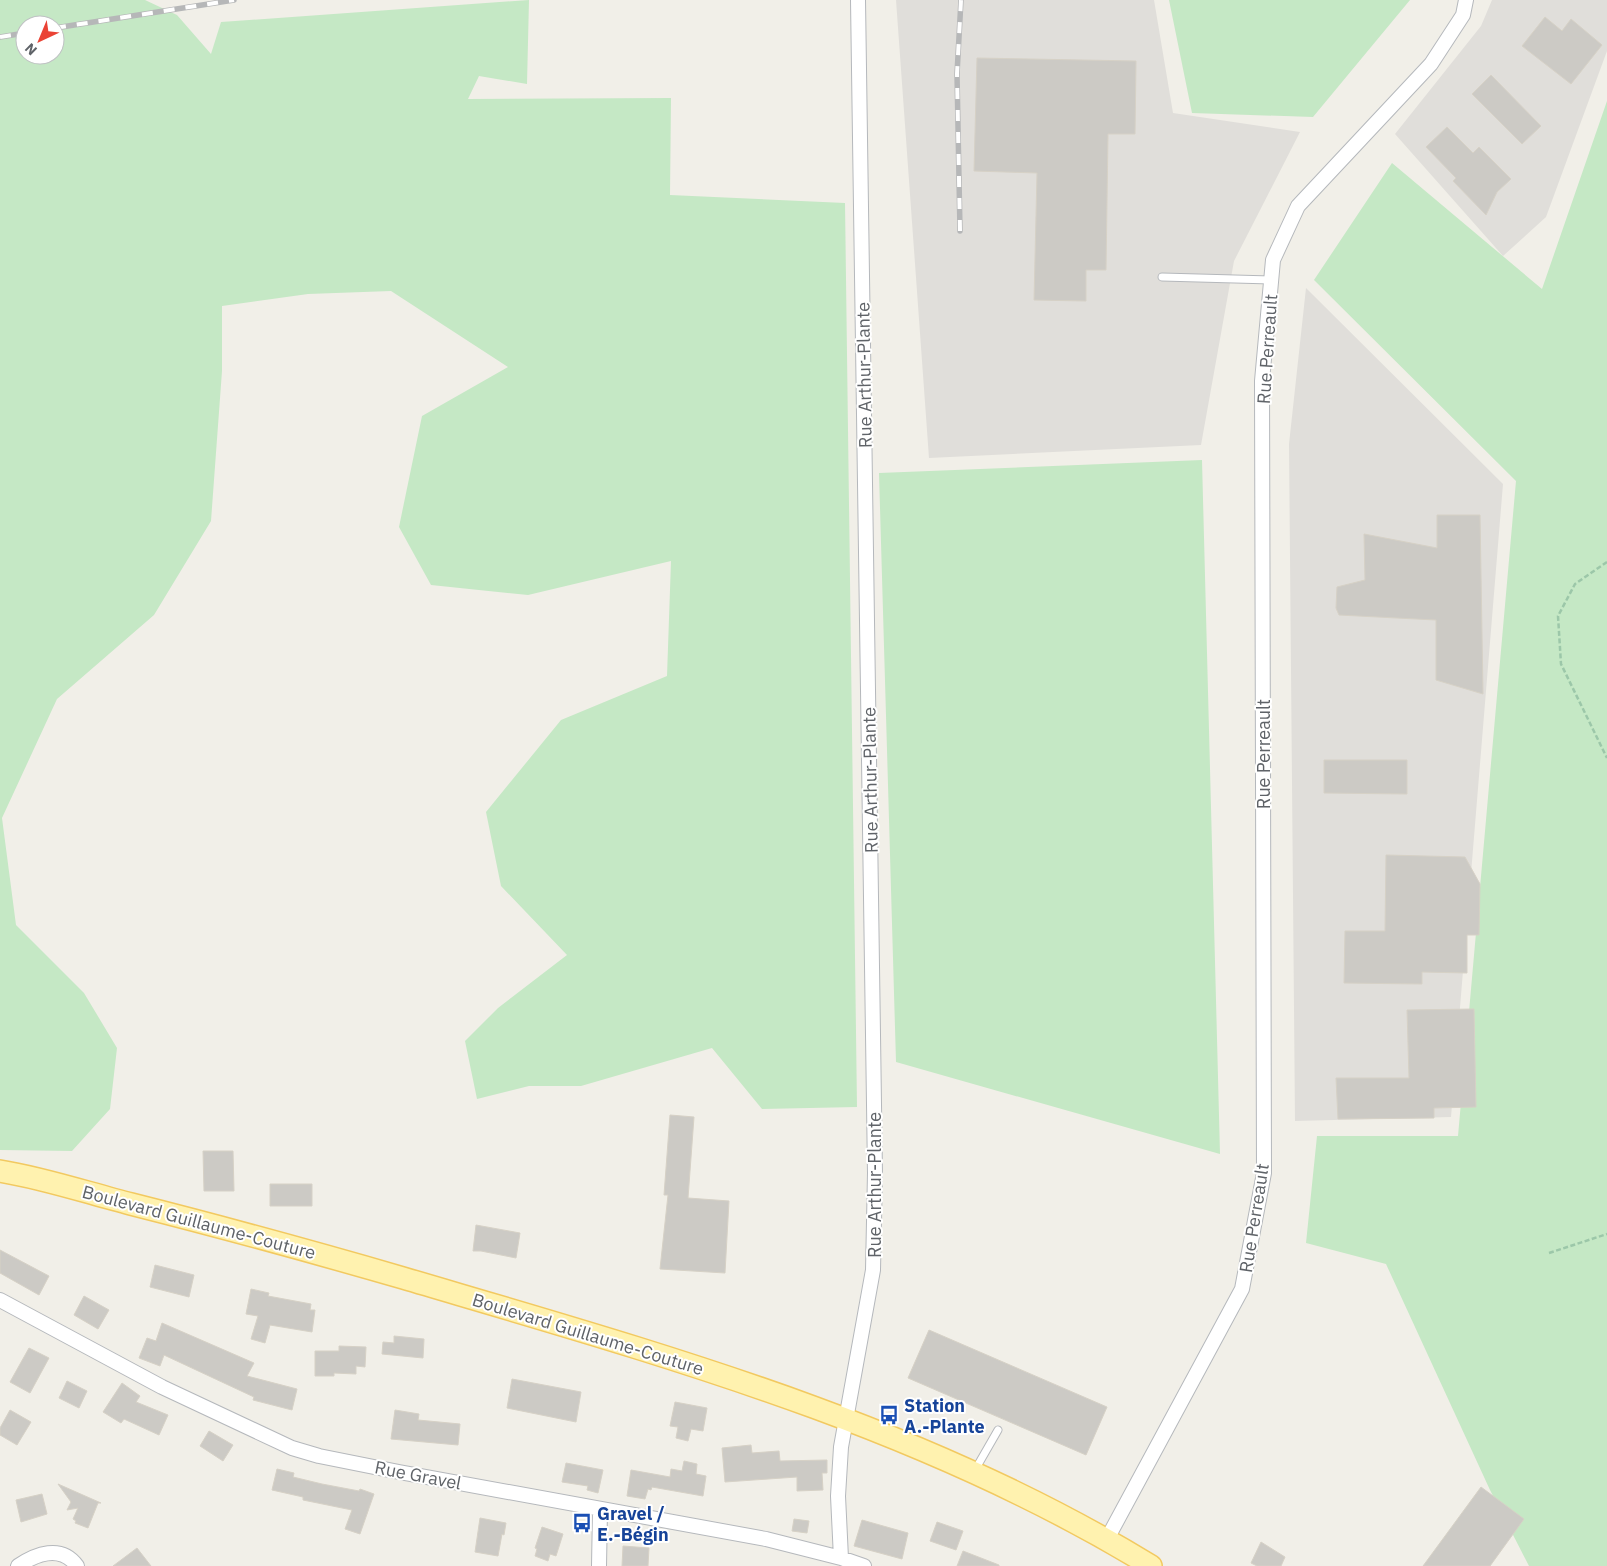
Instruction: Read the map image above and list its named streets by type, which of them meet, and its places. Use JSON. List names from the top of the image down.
{
  "streets": {
    "main road": ["Boulevard Guillaume-Couture"],
    "street": ["Rue Perreault", "Rue Arthur-Plante", "Rue Gravel"]
  },
  "crossings": [
    ["Rue Perreault", "Boulevard Guillaume-Couture"],
    ["Rue Arthur-Plante", "Boulevard Guillaume-Couture"],
    ["Rue Arthur-Plante", "Rue Gravel"]
  ],
  "places": {
    "bus stop": ["Station A.-Plante", "Gravel / E.-Bégin"]
  },
  "north": "bottom left"
}
